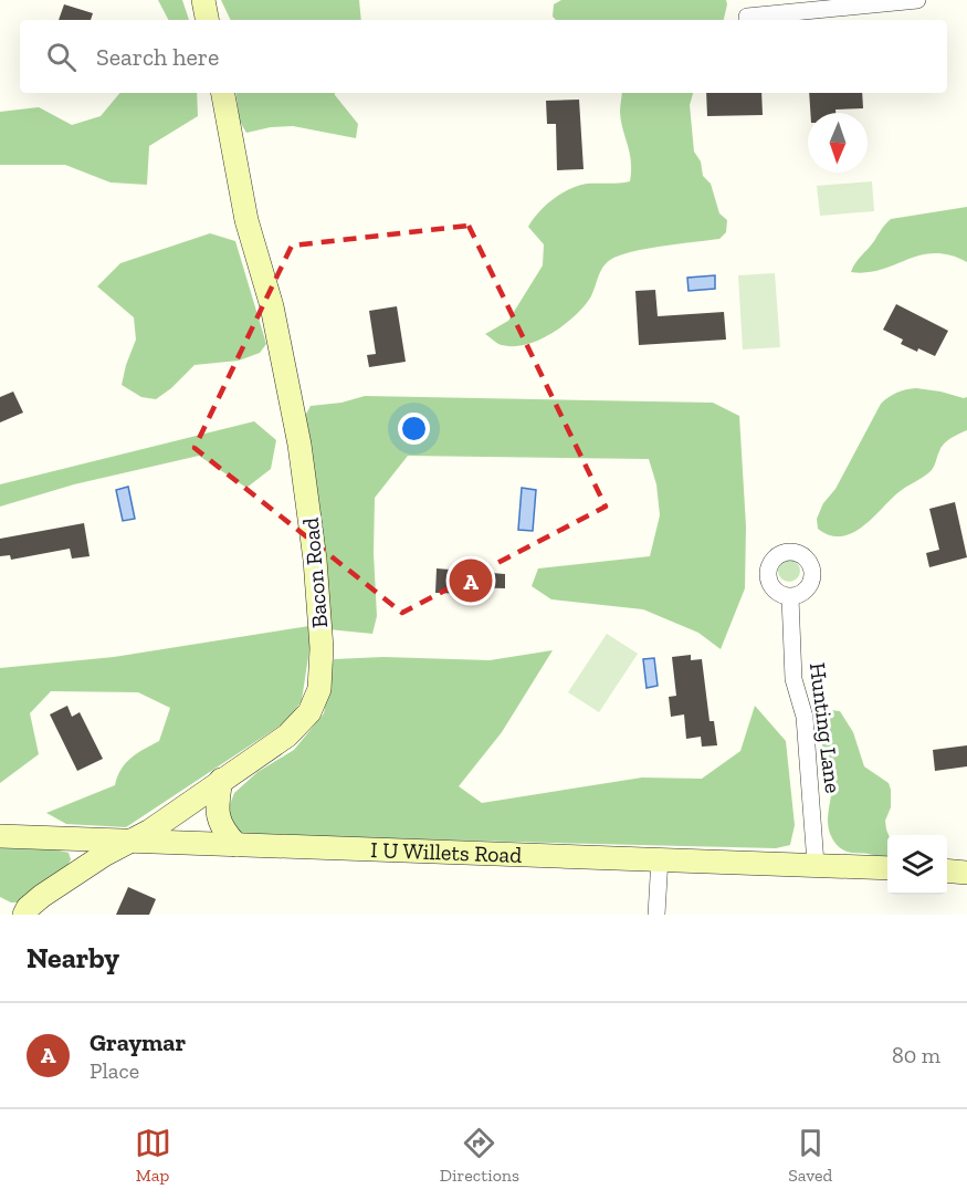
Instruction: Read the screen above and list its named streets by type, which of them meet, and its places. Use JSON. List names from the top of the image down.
{
  "streets": {
    "street": ["Bacon Road", "Hunting Lane", "I U Willets Road"]
  },
  "crossings": [
    ["Bacon Road", "I U Willets Road"],
    ["Hunting Lane", "I U Willets Road"]
  ],
  "north": "bottom",
  "page": {
    "search": "Search here",
    "pins": "A",
    "heading": "Nearby",
    "list": [
      {
        "mark": "A",
        "name": "Graymar",
        "note": "Place",
        "value": "80 m"
      }
    ],
    "nav": ["Map", "Directions", "Saved"]
  }
}
